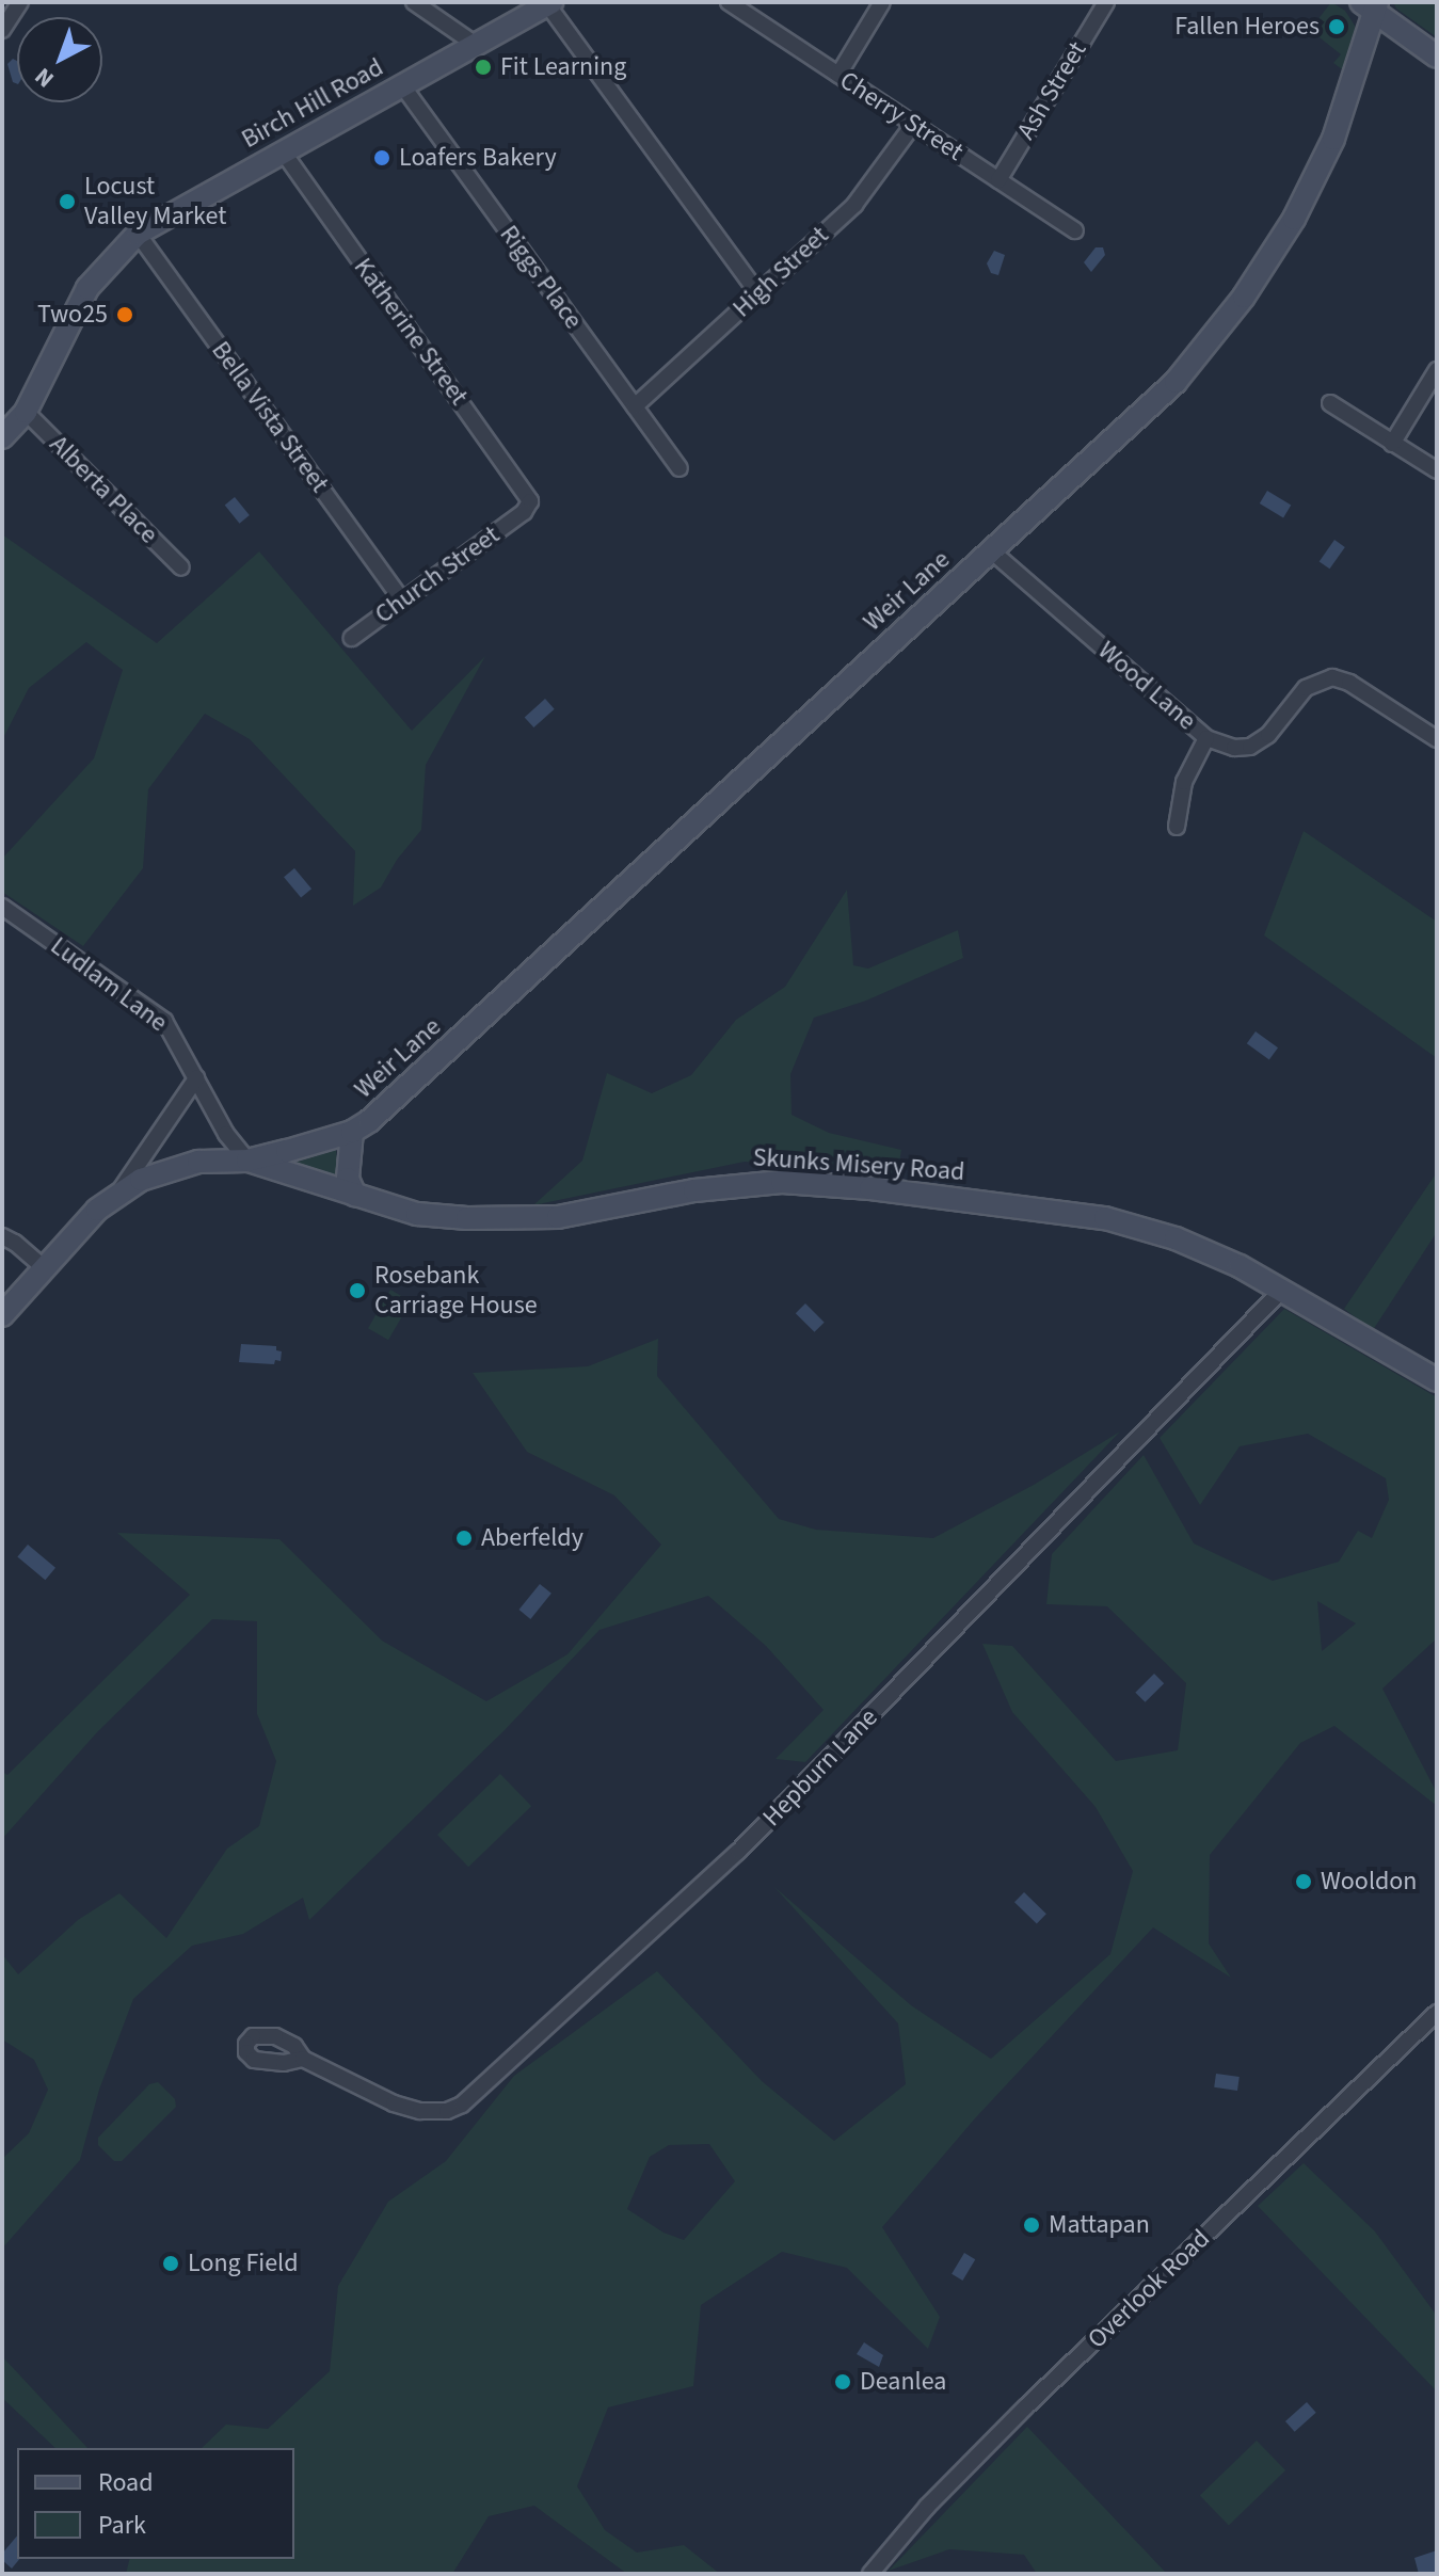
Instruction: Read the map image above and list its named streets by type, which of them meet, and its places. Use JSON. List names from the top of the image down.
{
  "streets": {
    "street": [
      "Ash Street",
      "Birch Hill Road",
      "Cherry Street",
      "High Street",
      "Riggs Place",
      "Katherine Street",
      "Bella Vista Street",
      "Alberta Place",
      "Church Street",
      "Weir Lane",
      "Wood Lane",
      "Ludlam Lane",
      "Skunks Misery Road",
      "Hepburn Lane",
      "Overlook Road"
    ]
  },
  "crossings": [
    ["Ash Street", "Cherry Street"],
    ["Birch Hill Road", "Riggs Place"],
    ["Birch Hill Road", "Katherine Street"],
    ["Birch Hill Road", "Bella Vista Street"],
    ["Birch Hill Road", "Alberta Place"],
    ["Cherry Street", "High Street"],
    ["High Street", "Riggs Place"],
    ["Katherine Street", "Church Street"],
    ["Bella Vista Street", "Church Street"],
    ["Weir Lane", "Wood Lane"],
    ["Weir Lane", "Ludlam Lane"],
    ["Weir Lane", "Skunks Misery Road"],
    ["Ludlam Lane", "Skunks Misery Road"],
    ["Skunks Misery Road", "Hepburn Lane"]
  ],
  "places": [
    "Fallen Heroes",
    "Fit Learning",
    "Loafers Bakery",
    "Locust Valley Market",
    "Two25",
    "Rosebank Carriage House",
    "Aberfeldy",
    "Wooldon",
    "Mattapan",
    "Long Field",
    "Deanlea"
  ],
  "legend": ["Road", "Park"],
  "north": "bottom left"
}
